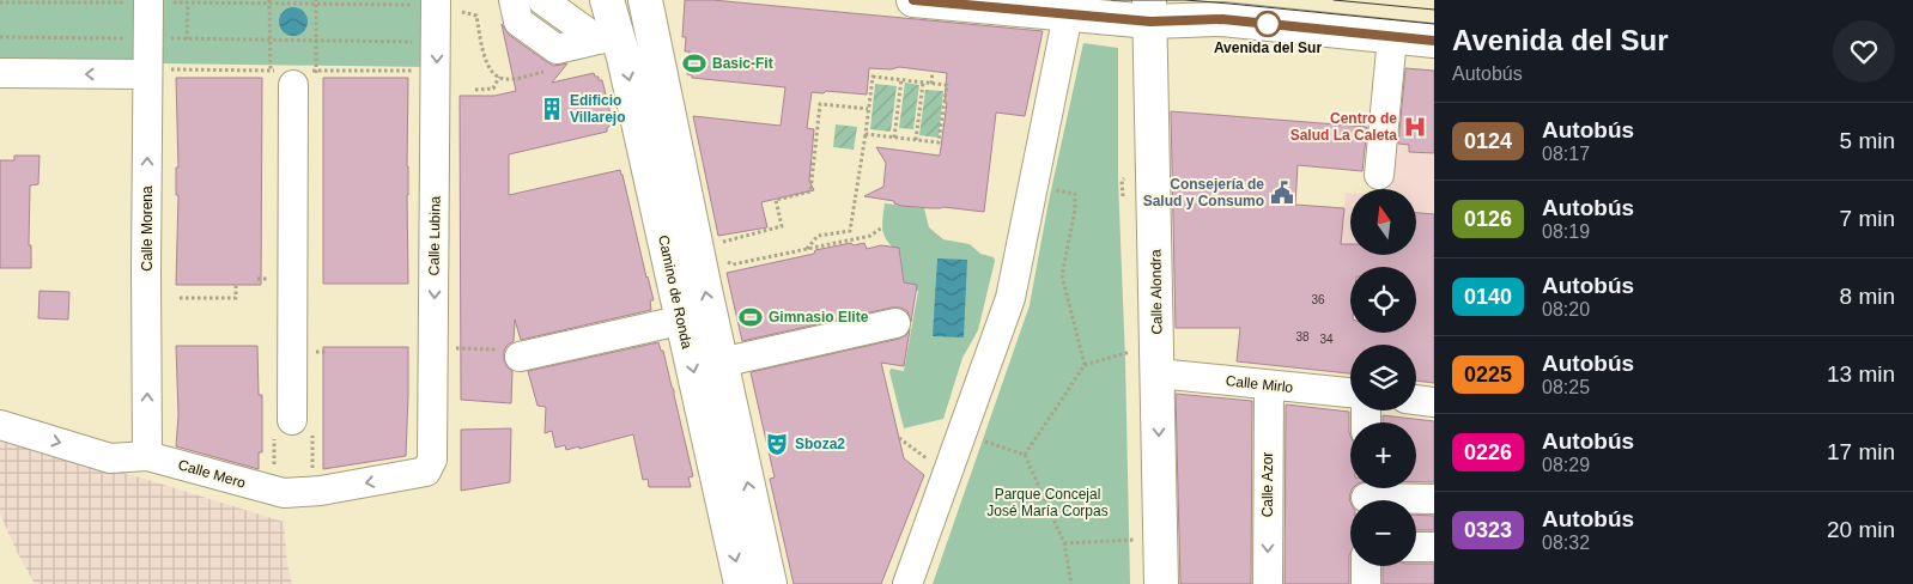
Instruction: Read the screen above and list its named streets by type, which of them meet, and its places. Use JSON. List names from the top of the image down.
{
  "streets": {
    "main road": ["Camino de Ronda", "Calle Alondra"],
    "street": [
      "Calle Morena",
      "Calle Lubina",
      "Calle Mirlo",
      "Calle Mero",
      "Calle Azor"
    ]
  },
  "crossings": [
    ["Calle Morena", "Calle Mero"],
    ["Calle Lubina", "Calle Mero"],
    ["Calle Alondra", "Calle Mirlo"],
    ["Calle Mirlo", "Calle Azor"]
  ],
  "one_way": ["Calle Alondra", "Calle Azor"],
  "parks": ["Parque Concejal José María Corpas"],
  "places": {
    "other": ["Avenida del Sur"],
    "sports": ["Basic-Fit", "Gimnasio Elite"],
    "building": ["Edificio Villarejo"],
    "hospital": ["Centro de Salud La Caleta"],
    "public building": ["Consejería de Salud y Consumo"],
    "theatre": ["Sboza2"]
  },
  "lines": ["bus line 0124"],
  "house_numbers": ["36", "38", "34"],
  "north": "top",
  "page": {
    "heading": ["Avenida del Sur", "Autobús"],
    "list": [
      {
        "mark": "0124",
        "name": "Autobús",
        "note": "08:17",
        "value": "5 min"
      },
      {
        "mark": "0126",
        "name": "Autobús",
        "note": "08:19",
        "value": "7 min"
      },
      {
        "mark": "0140",
        "name": "Autobús",
        "note": "08:20",
        "value": "8 min"
      },
      {
        "mark": "0225",
        "name": "Autobús",
        "note": "08:25",
        "value": "13 min"
      },
      {
        "mark": "0226",
        "name": "Autobús",
        "note": "08:29",
        "value": "17 min"
      },
      {
        "mark": "0323",
        "name": "Autobús",
        "note": "08:32",
        "value": "20 min"
      }
    ],
    "map_buttons": ["+", "−"]
  }
}
